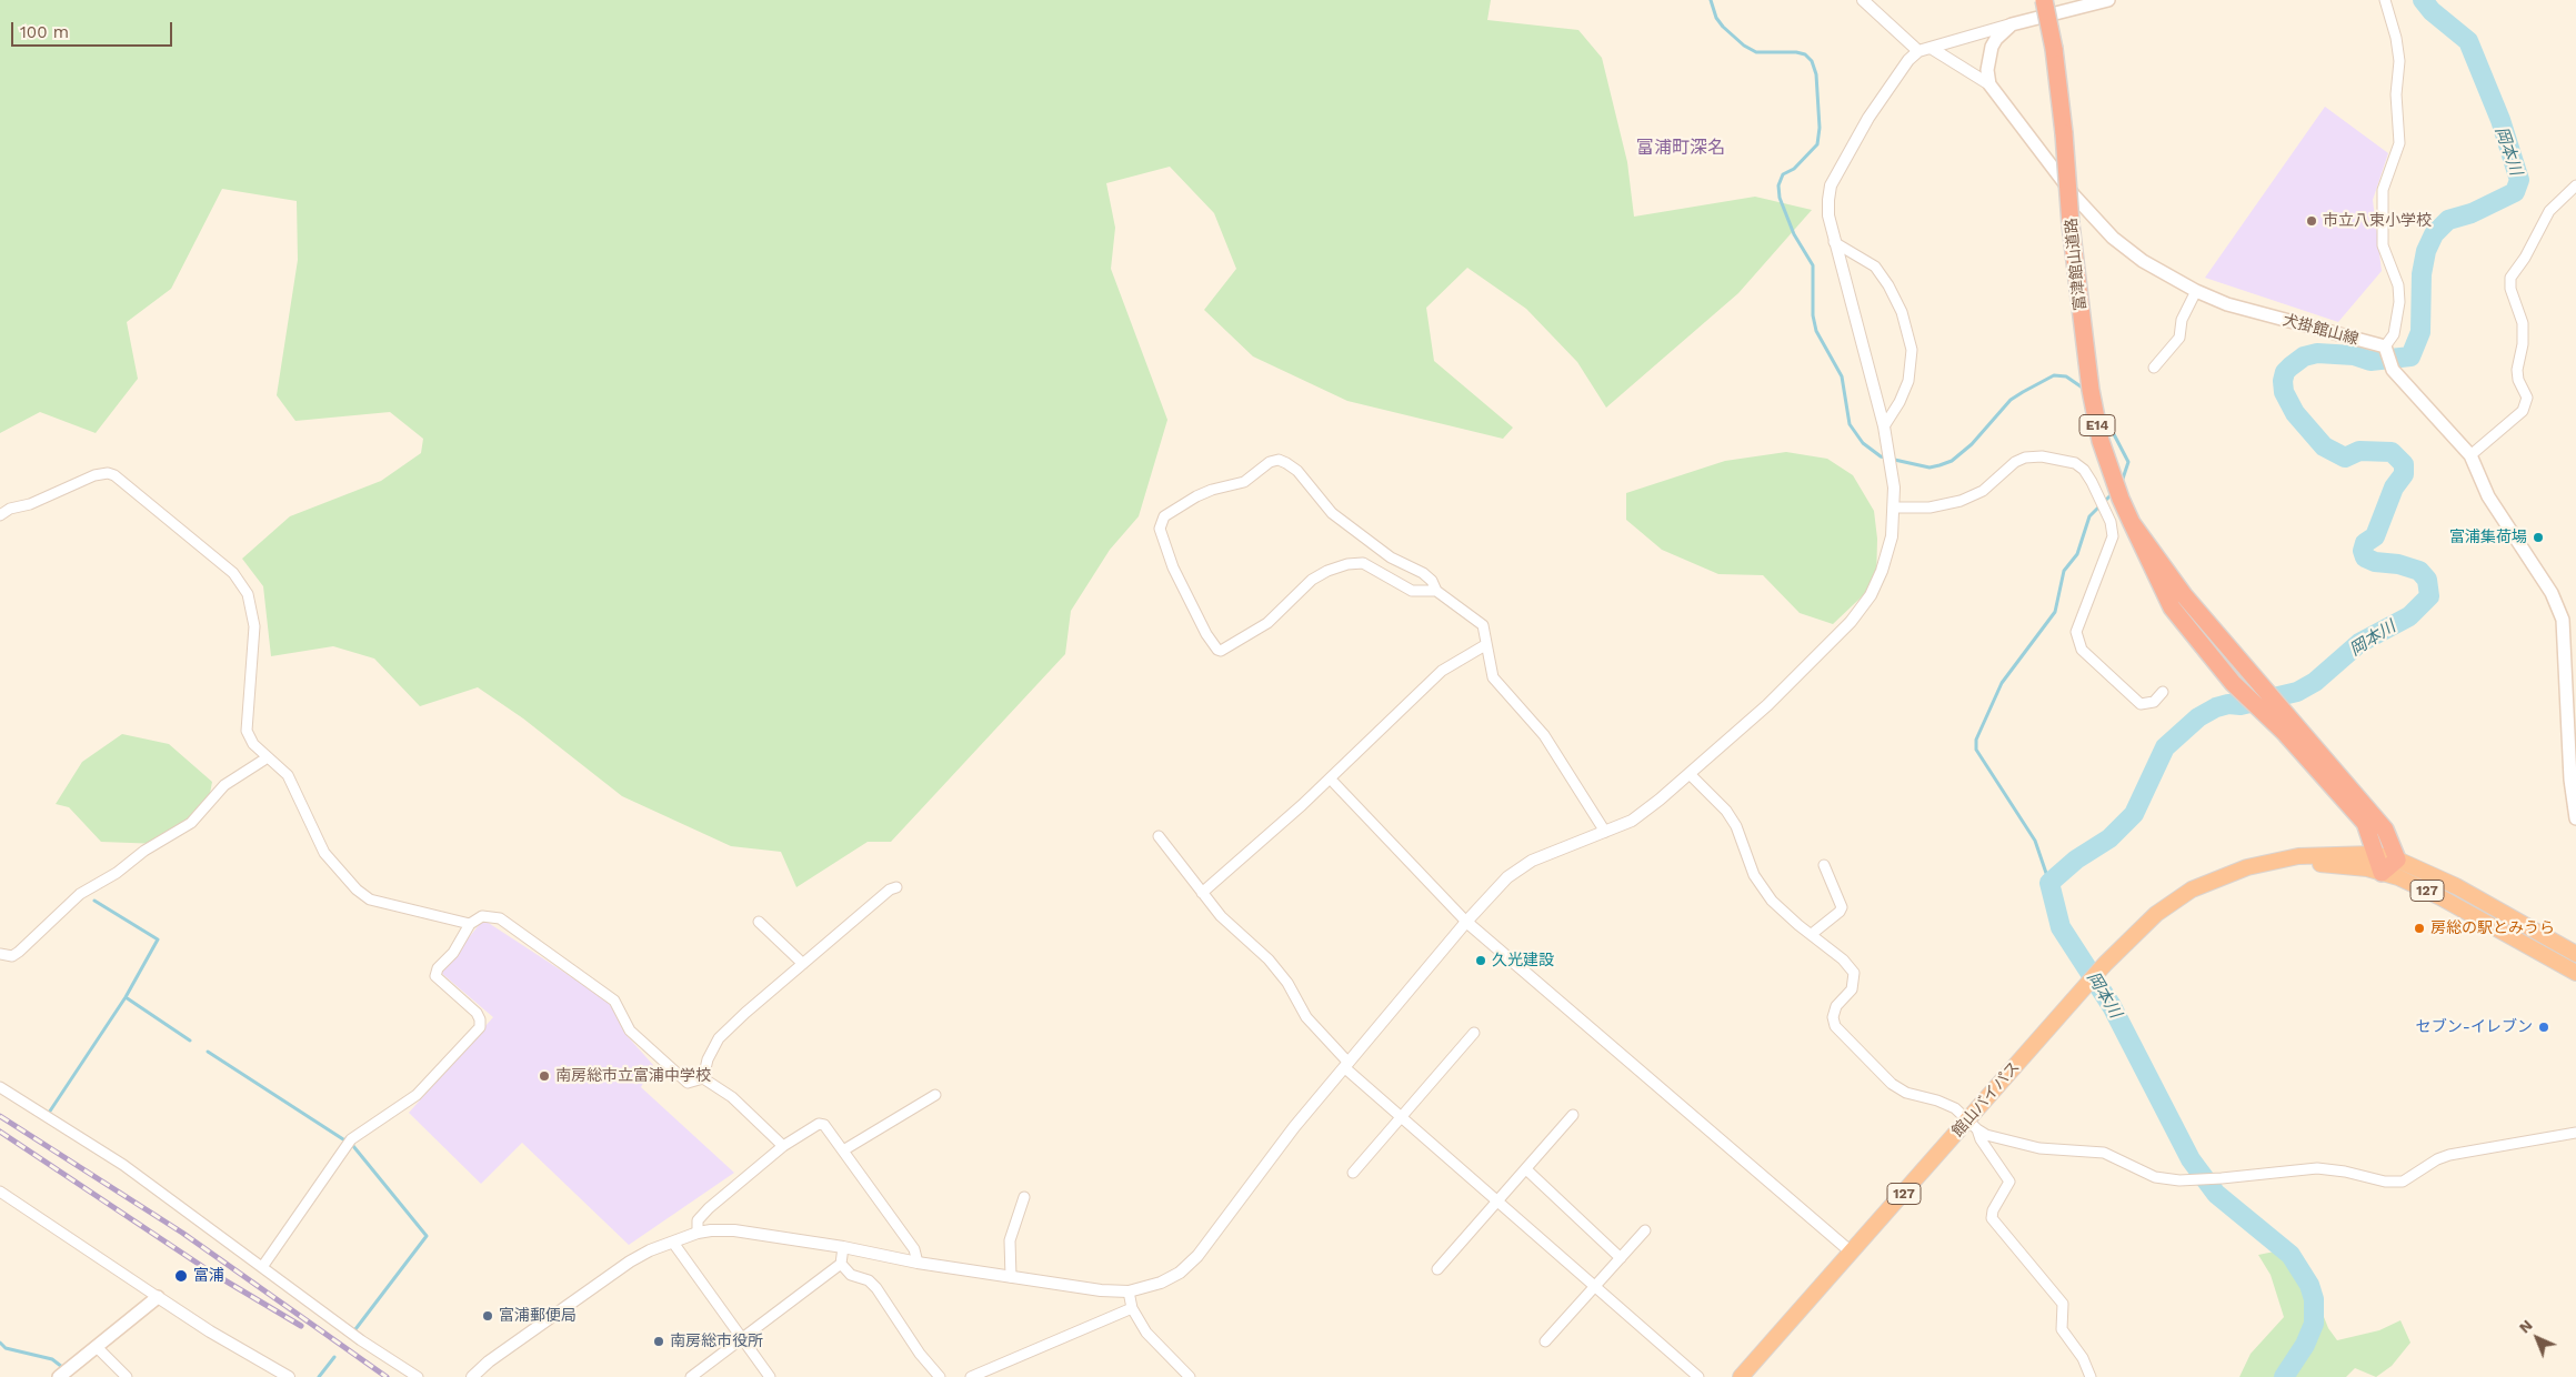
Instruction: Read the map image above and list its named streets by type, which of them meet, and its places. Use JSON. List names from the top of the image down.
{
  "streets": {
    "highway": [
      "富津館山道路",
      "E14",
      "127",
      "館山バイパス"
    ],
    "main road": ["犬掛館山線"]
  },
  "districts": ["富浦町深名"],
  "water": ["岡本川"],
  "places": [
    "市立八束小学校",
    "富浦集荷場",
    "房総の駅とみうら",
    "久光建設",
    "セブン-イレブン",
    "南房総市立富浦中学校",
    "富浦",
    "富浦郵便局",
    "南房総市役所"
  ],
  "scale_bar": "100 m",
  "north": "top left"
}
